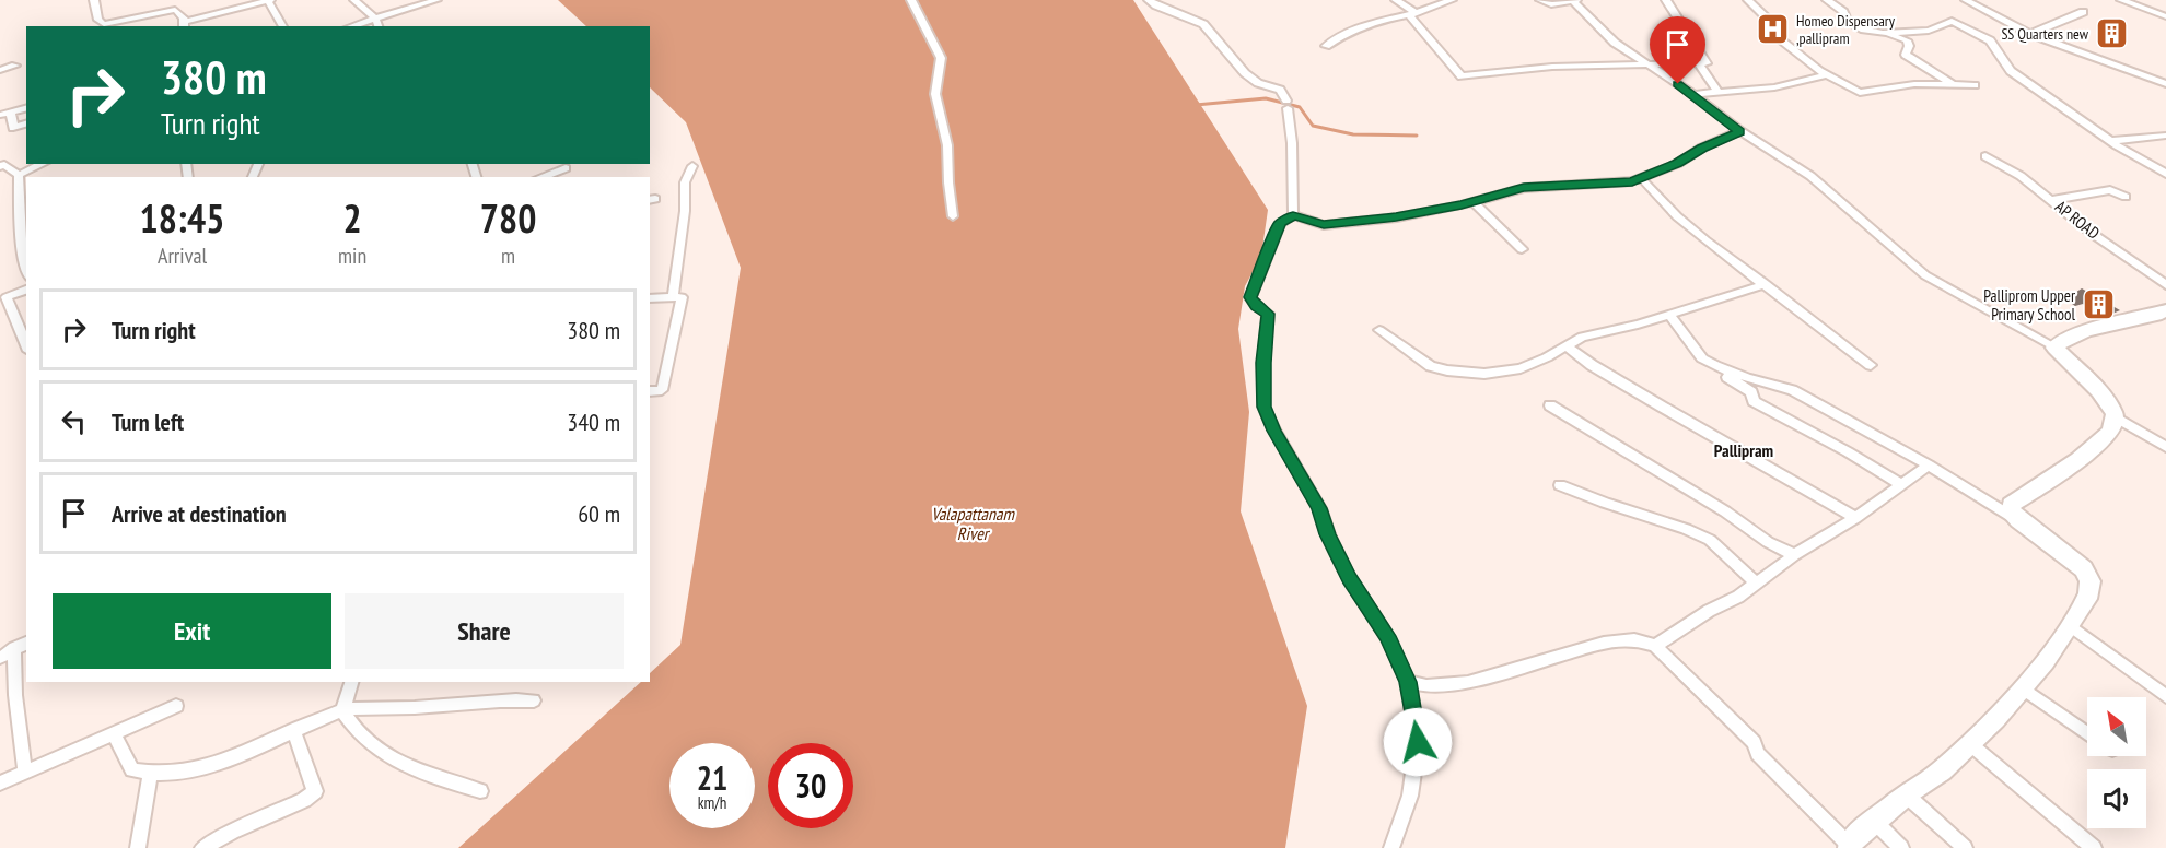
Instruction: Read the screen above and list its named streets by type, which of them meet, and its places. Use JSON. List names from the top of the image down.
{
  "streets": {
    "street": ["AP ROAD"]
  },
  "districts": ["Pallipram"],
  "water": ["Valapattanam River"],
  "places": {
    "hospital": ["Homeo Dispensary ,pallipram"],
    "building": ["SS Quarters new", "Palliprom Upper Primary School"]
  },
  "north": "top left",
  "page": {
    "turn": ["380 m", "Turn right"],
    "eta": [
      "18:45",
      "Arrival",
      "2",
      "min",
      "780",
      "m"
    ],
    "list": [
      {
        "name": "Turn right",
        "value": "380 m"
      },
      {
        "name": "Turn left",
        "value": "340 m"
      },
      {
        "name": "Arrive at destination",
        "value": "60 m"
      }
    ],
    "buttons": ["Exit", "Share"],
    "speed": "21 km/h",
    "limit": "30"
  }
}
